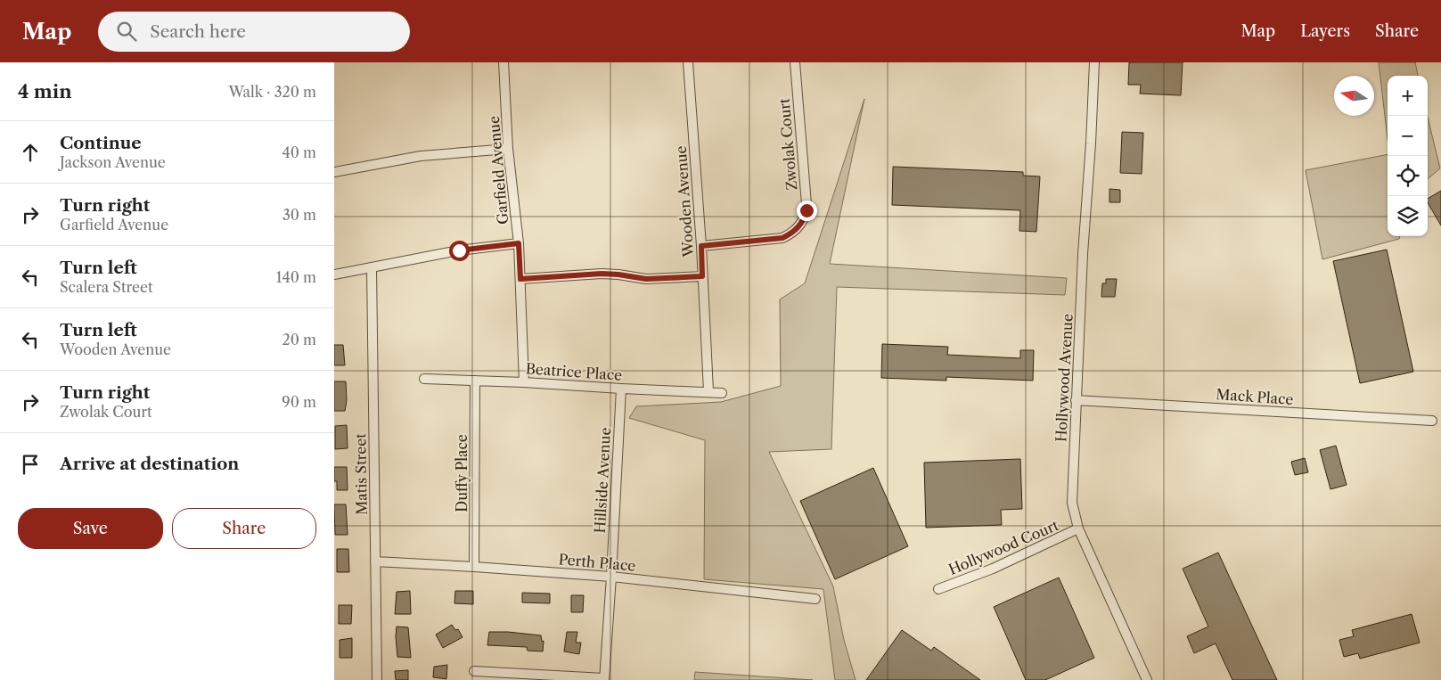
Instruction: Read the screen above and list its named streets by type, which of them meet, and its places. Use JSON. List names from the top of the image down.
{
  "streets": {
    "street": [
      "Zwolak Court",
      "Garfield Avenue",
      "Wooden Avenue",
      "Beatrice Place",
      "Hollywood Avenue",
      "Mack Place",
      "Duffy Place",
      "Matis Street",
      "Hillside Avenue",
      "Hollywood Court",
      "Perth Place"
    ]
  },
  "crossings": [
    ["Zwolak Court", "Wooden Avenue"],
    ["Garfield Avenue", "Beatrice Place"],
    ["Wooden Avenue", "Beatrice Place"],
    ["Beatrice Place", "Duffy Place"],
    ["Beatrice Place", "Hillside Avenue"],
    ["Hollywood Avenue", "Mack Place"],
    ["Hollywood Avenue", "Hollywood Court"],
    ["Duffy Place", "Perth Place"],
    ["Matis Street", "Perth Place"],
    ["Hillside Avenue", "Perth Place"]
  ],
  "north": "left",
  "page": {
    "header": "Map",
    "search": "Search here",
    "nav": ["Map", "Layers", "Share"],
    "heading": ["4 min", "Walk · 320 m"],
    "map_buttons": ["+", "−"],
    "list": [
      ["Continue", "Jackson Avenue", "40 m"],
      ["Turn right", "Garfield Avenue", "30 m"],
      ["Turn left", "Scalera Street", "140 m"],
      ["Turn left", "Wooden Avenue", "20 m"],
      ["Turn right", "Zwolak Court", "90 m"],
      "Arrive at destination"
    ],
    "buttons": ["Save", "Share"]
  }
}
